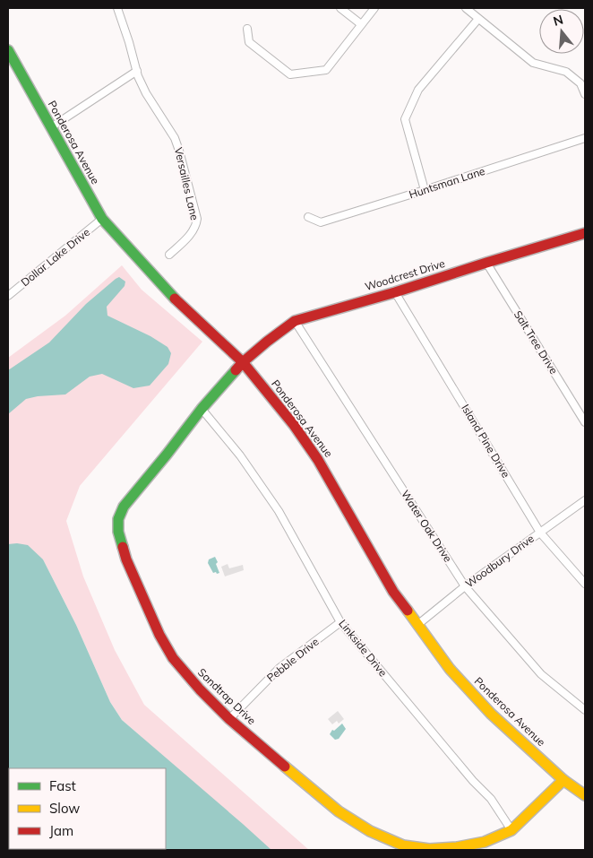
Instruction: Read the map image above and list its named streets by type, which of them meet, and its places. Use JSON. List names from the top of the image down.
{
  "streets": {
    "street": [
      "Ponderosa Avenue",
      "Huntsman Lane",
      "Versailles Lane",
      "Dollar Lake Drive",
      "Woodcrest Drive",
      "Salt Tree Drive",
      "Island Pine Drive",
      "Water Oak Drive",
      "Woodbury Drive",
      "Linkside Drive",
      "Pebble Drive",
      "Sandtrap Drive"
    ]
  },
  "crossings": [
    ["Ponderosa Avenue", "Dollar Lake Drive"],
    ["Ponderosa Avenue", "Woodcrest Drive"],
    ["Ponderosa Avenue", "Woodbury Drive"],
    ["Ponderosa Avenue", "Sandtrap Drive"],
    ["Woodcrest Drive", "Salt Tree Drive"],
    ["Woodcrest Drive", "Island Pine Drive"],
    ["Woodcrest Drive", "Water Oak Drive"],
    ["Woodcrest Drive", "Sandtrap Drive"],
    ["Island Pine Drive", "Woodbury Drive"],
    ["Water Oak Drive", "Woodbury Drive"],
    ["Linkside Drive", "Pebble Drive"],
    ["Linkside Drive", "Sandtrap Drive"],
    ["Pebble Drive", "Sandtrap Drive"]
  ],
  "legend": ["Fast", "Slow", "Jam"],
  "north": "top"
}
